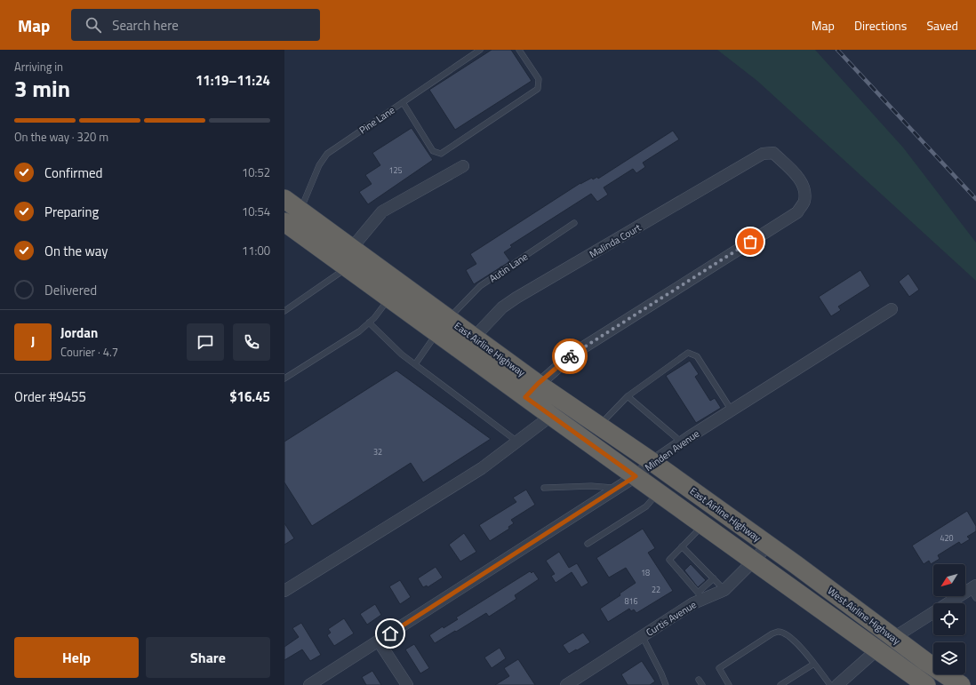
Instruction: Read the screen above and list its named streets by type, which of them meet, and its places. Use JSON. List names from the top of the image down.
{
  "streets": {
    "highway": ["East Airline Highway", "West Airline Highway"],
    "street": ["Malinda Court", "Minden Avenue", "Curtis Avenue"],
    "lane": ["Pine Lane", "Autin Lane"]
  },
  "crossings": [
    ["Pine Lane", "East Airline Highway"],
    ["Malinda Court", "East Airline Highway"],
    ["Autin Lane", "East Airline Highway"],
    ["East Airline Highway", "Minden Avenue"],
    ["East Airline Highway", "West Airline Highway"],
    ["East Airline Highway", "Curtis Avenue"],
    ["West Airline Highway", "Curtis Avenue"]
  ],
  "house_numbers": [
    "125",
    "32",
    "420",
    "18",
    "22",
    "816"
  ],
  "north": "bottom left",
  "page": {
    "header": "Map",
    "search": "Search here",
    "nav": ["Map", "Directions", "Saved"],
    "heading": ["3 min", "Arriving in", "11:19–11:24"],
    "panel": [
      "Jordan",
      "Courier · 4.7",
      "Order #9455",
      "$16.45"
    ],
    "bar": "On the way · 320 m",
    "list": [
      ["Confirmed", "10:52"],
      ["Preparing", "10:54"],
      ["On the way", "11:00"],
      "Delivered"
    ],
    "round": "J",
    "buttons": ["Help", "Share"]
  }
}
